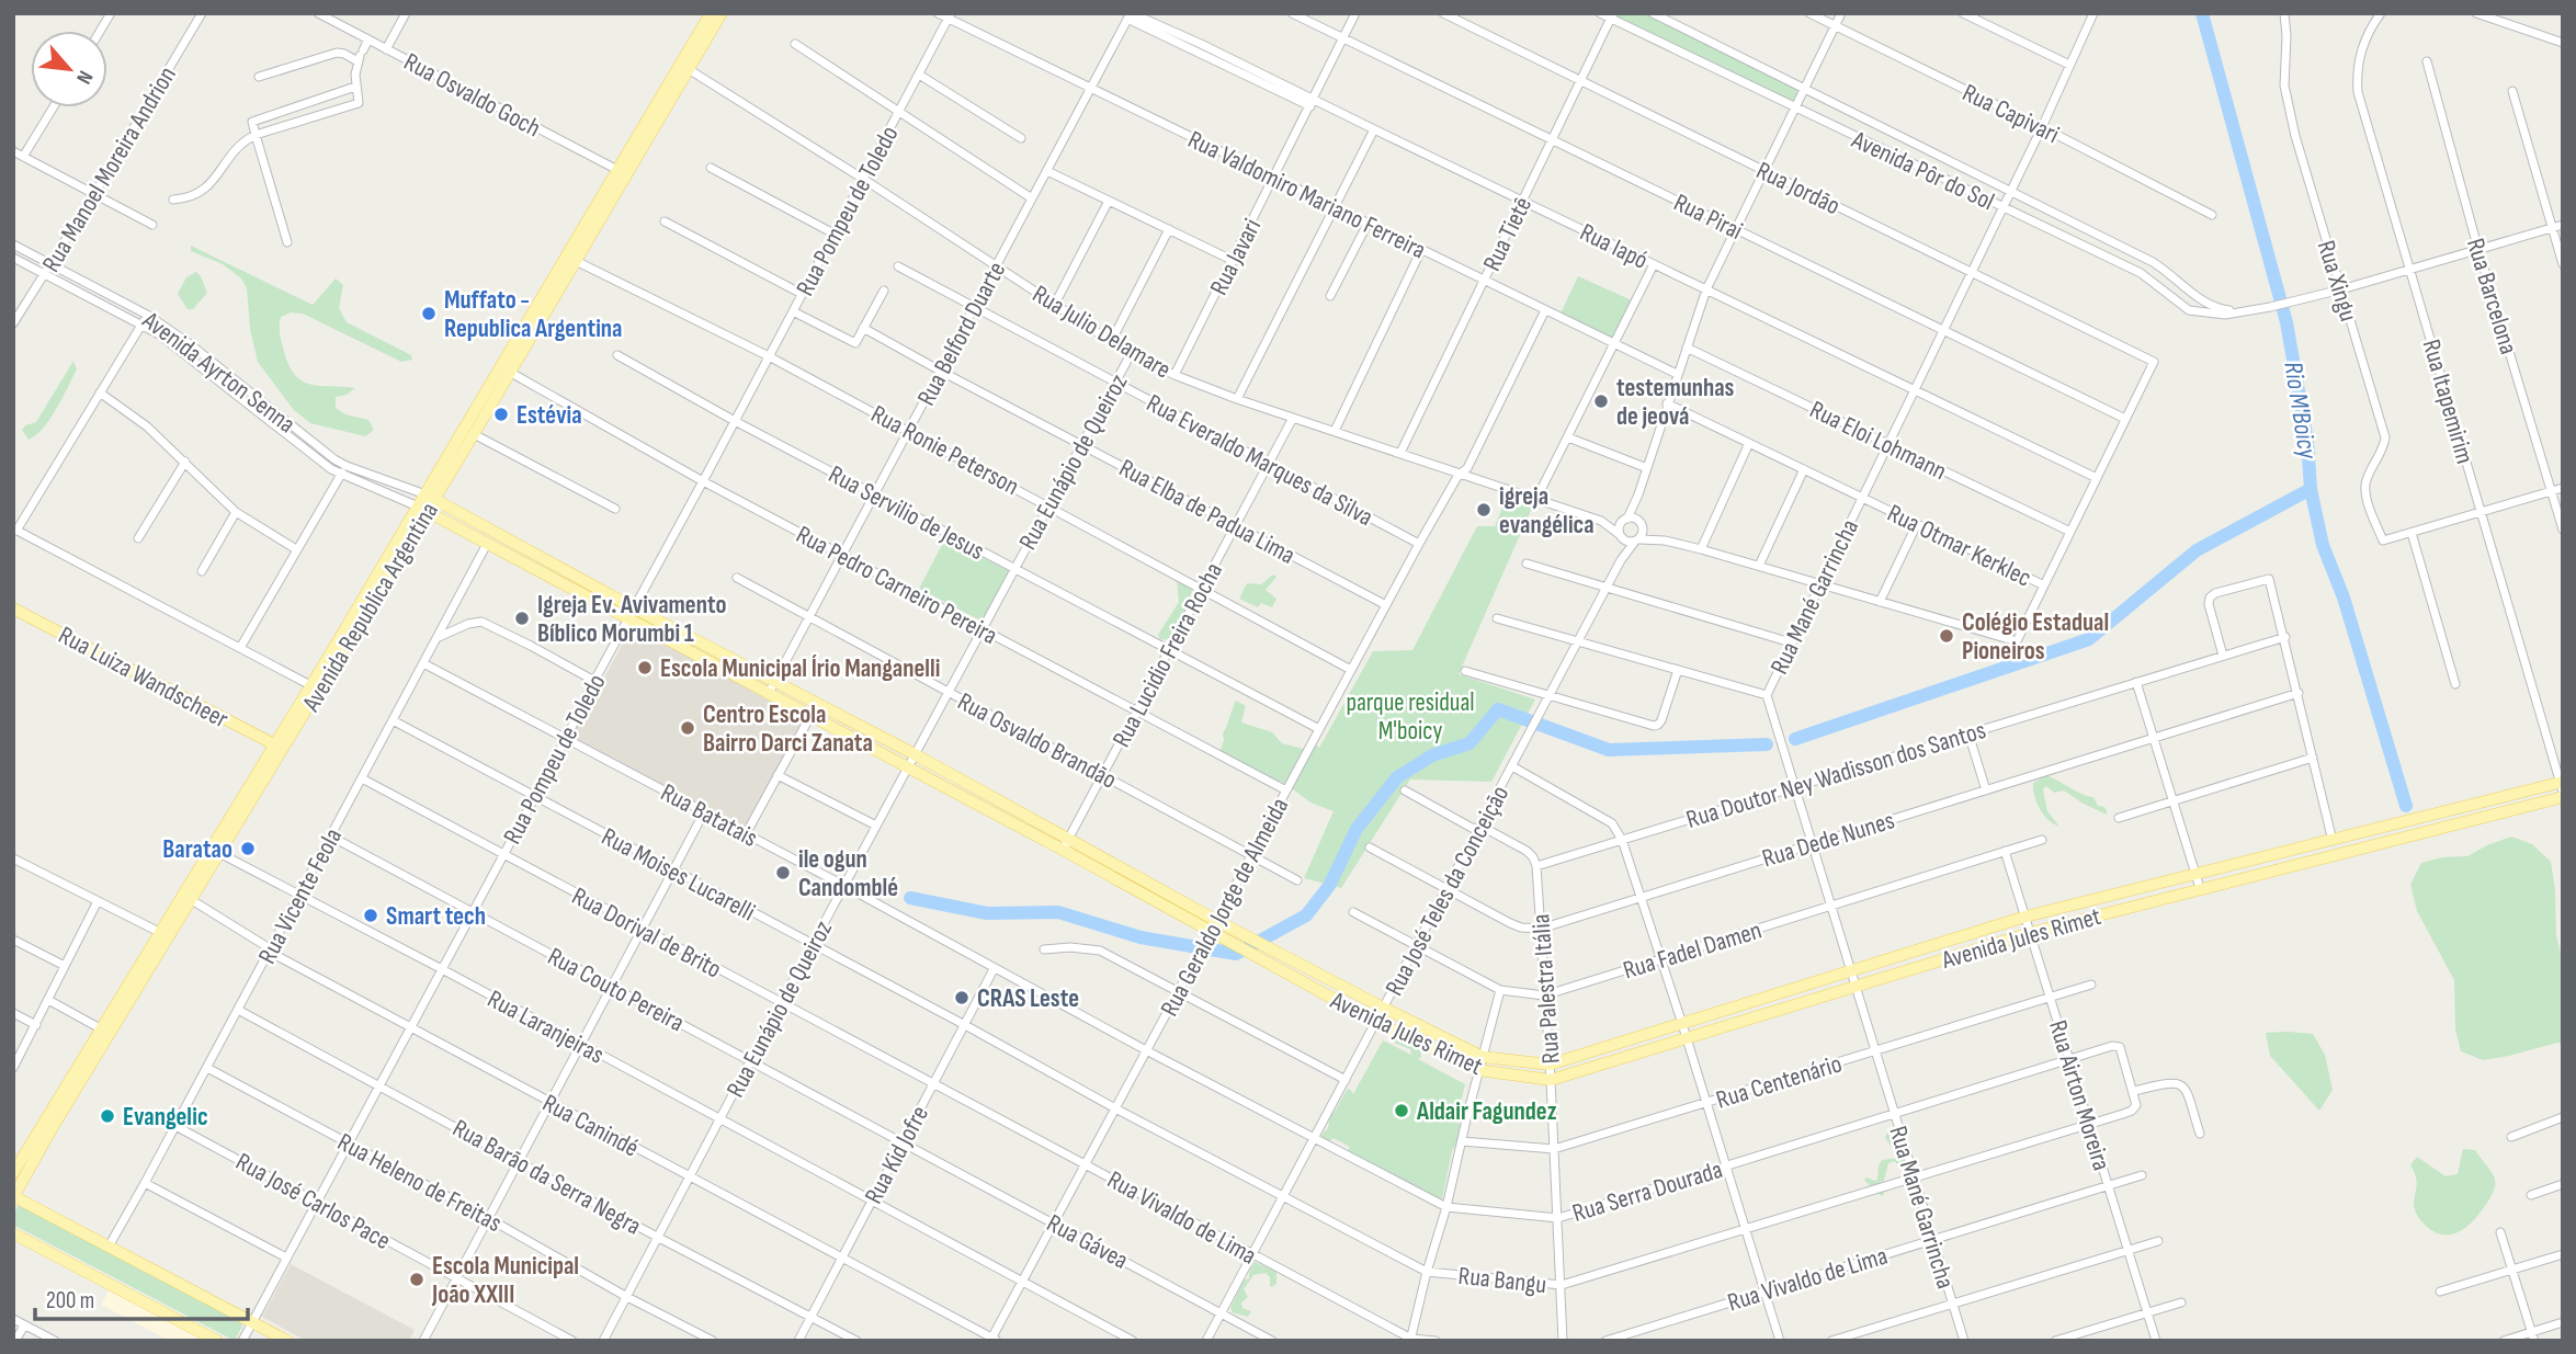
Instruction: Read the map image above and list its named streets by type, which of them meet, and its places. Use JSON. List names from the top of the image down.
{
  "streets": {
    "main road": ["Avenida Republica Argentina", "Rua Luiza Wandscheer", "Avenida Jules Rimet"],
    "street": [
      "Rua Osvaldo Goch",
      "Rua Capivari",
      "Rua Manoel Moreira Andrion",
      "Avenida Pôr do Sol",
      "Rua Jordão",
      "Rua Valdomiro Mariano Ferreira",
      "Rua Pompeu de Toledo",
      "Rua Pirai",
      "Rua Tietê",
      "Rua Iapó",
      "Rua Javari",
      "Rua Xingu",
      "Rua Barcelona",
      "Rua Julio Delamare",
      "Rua Belford Duarte",
      "Avenida Ayrton Senna",
      "Rua Itapemirim",
      "Rua Eloi Lohmann",
      "Rua Ronie Peterson",
      "Rua Everaldo Marques da Silva",
      "Rua Eunápio de Queiroz",
      "Rua Elba de Padua Lima",
      "Rua Servilio de Jesus",
      "Rua Otmar Kerklec",
      "Rua Pedro Carneiro Pereira",
      "Rua Mané Garrincha",
      "Rua Lucidio Freira Rocha",
      "Rua Osvaldo Brandão",
      "Rua Doutor Ney Wadisson dos Santos",
      "Rua Batatais",
      "Rua Dede Nunes",
      "Rua Moises Lucarelli",
      "Rua José Teles da Conceição",
      "Rua Vicente Feola",
      "Rua Geraldo Jorge de Almeida",
      "Rua Dorival de Brito",
      "Rua Fadel Damen",
      "Rua Couto Pereira",
      "Rua Palestra Itália",
      "Rua Laranjeiras",
      "Rua Centenário",
      "Rua Airton Moreira",
      "Rua Canindé",
      "Rua Kid Jofre",
      "Rua Barão da Serra Negra",
      "Rua Heleno de Freitas",
      "Rua Serra Dourada",
      "Rua José Carlos Pace",
      "Rua Vivaldo de Lima",
      "Rua Gávea",
      "Rua Bangu"
    ]
  },
  "crossings": [
    ["Rua Osvaldo Goch", "Avenida Republica Argentina"],
    ["Rua Capivari", "Rua Mané Garrincha"],
    ["Rua Manoel Moreira Andrion", "Avenida Ayrton Senna"],
    ["Avenida Pôr do Sol", "Rua Tietê"],
    ["Avenida Pôr do Sol", "Rua Xingu"],
    ["Avenida Pôr do Sol", "Rua Barcelona"],
    ["Avenida Pôr do Sol", "Rua Itapemirim"],
    ["Avenida Pôr do Sol", "Rua Mané Garrincha"],
    ["Rua Jordão", "Rua Pirai"],
    ["Rua Jordão", "Rua Tietê"],
    ["Rua Jordão", "Rua Mané Garrincha"],
    ["Rua Valdomiro Mariano Ferreira", "Rua Pompeu de Toledo"],
    ["Rua Valdomiro Mariano Ferreira", "Rua Tietê"],
    ["Rua Valdomiro Mariano Ferreira", "Rua Javari"],
    ["Rua Valdomiro Mariano Ferreira", "Rua Belford Duarte"],
    ["Rua Valdomiro Mariano Ferreira", "Rua Geraldo Jorge de Almeida"],
    ["Rua Pompeu de Toledo", "Rua Julio Delamare"],
    ["Rua Pompeu de Toledo", "Rua Ronie Peterson"],
    ["Rua Pompeu de Toledo", "Rua Servilio de Jesus"],
    ["Rua Pompeu de Toledo", "Rua Pedro Carneiro Pereira"],
    ["Rua Pompeu de Toledo", "Rua Batatais"],
    ["Rua Pompeu de Toledo", "Rua Moises Lucarelli"],
    ["Rua Pompeu de Toledo", "Rua Dorival de Brito"],
    ["Rua Pompeu de Toledo", "Avenida Jules Rimet"],
    ["Rua Pompeu de Toledo", "Rua Couto Pereira"],
    ["Rua Pompeu de Toledo", "Rua Laranjeiras"],
    ["Rua Pompeu de Toledo", "Rua Canindé"],
    ["Rua Pompeu de Toledo", "Rua Barão da Serra Negra"],
    ["Rua Pompeu de Toledo", "Rua Heleno de Freitas"],
    ["Rua Pompeu de Toledo", "Rua José Carlos Pace"],
    ["Rua Pirai", "Rua Tietê"],
    ["Rua Pirai", "Rua Javari"],
    ["Rua Pirai", "Rua Mané Garrincha"],
    ["Rua Tietê", "Rua Iapó"],
    ["Rua Tietê", "Rua Julio Delamare"],
    ["Rua Iapó", "Rua Javari"],
    ["Rua Iapó", "Rua Belford Duarte"],
    ["Rua Iapó", "Rua Mané Garrincha"],
    ["Rua Javari", "Rua Julio Delamare"],
    ["Rua Julio Delamare", "Rua Belford Duarte"],
    ["Rua Julio Delamare", "Rua Eunápio de Queiroz"],
    ["Rua Julio Delamare", "Avenida Republica Argentina"],
    ["Rua Julio Delamare", "Rua Lucidio Freira Rocha"],
    ["Rua Julio Delamare", "Rua José Teles da Conceição"],
    ["Rua Julio Delamare", "Rua Geraldo Jorge de Almeida"],
    ["Rua Belford Duarte", "Rua Ronie Peterson"],
    ["Rua Belford Duarte", "Rua Everaldo Marques da Silva"],
    ["Rua Belford Duarte", "Rua Elba de Padua Lima"],
    ["Rua Belford Duarte", "Rua Servilio de Jesus"],
    ["Rua Belford Duarte", "Rua Pedro Carneiro Pereira"],
    ["Rua Belford Duarte", "Rua Osvaldo Brandão"],
    ["Rua Belford Duarte", "Avenida Jules Rimet"],
    ["Avenida Ayrton Senna", "Avenida Republica Argentina"],
    ["Avenida Ayrton Senna", "Avenida Jules Rimet"],
    ["Rua Itapemirim", "Avenida Jules Rimet"],
    ["Rua Eloi Lohmann", "Rua Mané Garrincha"],
    ["Rua Ronie Peterson", "Rua Eunápio de Queiroz"],
    ["Rua Ronie Peterson", "Avenida Republica Argentina"],
    ["Rua Ronie Peterson", "Rua Lucidio Freira Rocha"],
    ["Rua Ronie Peterson", "Rua Geraldo Jorge de Almeida"],
    ["Rua Everaldo Marques da Silva", "Rua Eunápio de Queiroz"],
    ["Rua Everaldo Marques da Silva", "Rua Lucidio Freira Rocha"],
    ["Rua Everaldo Marques da Silva", "Rua Geraldo Jorge de Almeida"],
    ["Rua Eunápio de Queiroz", "Rua Elba de Padua Lima"],
    ["Rua Eunápio de Queiroz", "Rua Servilio de Jesus"],
    ["Rua Eunápio de Queiroz", "Rua Pedro Carneiro Pereira"],
    ["Rua Eunápio de Queiroz", "Rua Osvaldo Brandão"],
    ["Rua Eunápio de Queiroz", "Rua Batatais"],
    ["Rua Eunápio de Queiroz", "Rua Moises Lucarelli"],
    ["Rua Eunápio de Queiroz", "Rua Dorival de Brito"],
    ["Rua Eunápio de Queiroz", "Avenida Jules Rimet"],
    ["Rua Eunápio de Queiroz", "Rua Couto Pereira"],
    ["Rua Eunápio de Queiroz", "Rua Laranjeiras"],
    ["Rua Eunápio de Queiroz", "Rua Canindé"],
    ["Rua Eunápio de Queiroz", "Rua Barão da Serra Negra"],
    ["Rua Eunápio de Queiroz", "Rua Heleno de Freitas"],
    ["Rua Elba de Padua Lima", "Rua Lucidio Freira Rocha"],
    ["Rua Elba de Padua Lima", "Rua Geraldo Jorge de Almeida"],
    ["Rua Servilio de Jesus", "Rua Lucidio Freira Rocha"],
    ["Rua Servilio de Jesus", "Rua Geraldo Jorge de Almeida"],
    ["Rua Otmar Kerklec", "Rua Mané Garrincha"],
    ["Rua Pedro Carneiro Pereira", "Avenida Republica Argentina"],
    ["Rua Pedro Carneiro Pereira", "Rua Lucidio Freira Rocha"],
    ["Rua Pedro Carneiro Pereira", "Rua Geraldo Jorge de Almeida"],
    ["Rua Mané Garrincha", "Rua Doutor Ney Wadisson dos Santos"],
    ["Rua Mané Garrincha", "Rua Dede Nunes"],
    ["Rua Mané Garrincha", "Avenida Jules Rimet"],
    ["Rua Mané Garrincha", "Rua Fadel Damen"],
    ["Rua Mané Garrincha", "Rua Centenário"],
    ["Rua Mané Garrincha", "Rua Serra Dourada"],
    ["Rua Mané Garrincha", "Rua Vivaldo de Lima"],
    ["Rua Mané Garrincha", "Rua Bangu"],
    ["Avenida Republica Argentina", "Rua Luiza Wandscheer"],
    ["Avenida Republica Argentina", "Avenida Jules Rimet"],
    ["Avenida Republica Argentina", "Rua Laranjeiras"],
    ["Avenida Republica Argentina", "Rua Canindé"],
    ["Rua Lucidio Freira Rocha", "Rua Osvaldo Brandão"],
    ["Rua Lucidio Freira Rocha", "Avenida Jules Rimet"],
    ["Rua Osvaldo Brandão", "Rua Geraldo Jorge de Almeida"],
    ["Rua Doutor Ney Wadisson dos Santos", "Rua Palestra Itália"],
    ["Rua Batatais", "Rua Vicente Feola"],
    ["Rua Batatais", "Rua Kid Jofre"],
    ["Rua Batatais", "Rua Serra Dourada"],
    ["Rua Dede Nunes", "Rua Palestra Itália"],
    ["Rua Moises Lucarelli", "Rua Vicente Feola"],
    ["Rua Moises Lucarelli", "Rua Kid Jofre"],
    ["Rua Moises Lucarelli", "Rua Bangu"],
    ["Rua José Teles da Conceição", "Avenida Jules Rimet"],
    ["Rua José Teles da Conceição", "Rua Fadel Damen"],
    ["Rua José Teles da Conceição", "Rua Serra Dourada"],
    ["Rua José Teles da Conceição", "Rua Vivaldo de Lima"],
    ["Rua José Teles da Conceição", "Rua Gávea"],
    ["Rua José Teles da Conceição", "Rua Bangu"],
    ["Rua Vicente Feola", "Rua Dorival de Brito"],
    ["Rua Vicente Feola", "Avenida Jules Rimet"],
    ["Rua Vicente Feola", "Rua Couto Pereira"],
    ["Rua Vicente Feola", "Rua Laranjeiras"],
    ["Rua Vicente Feola", "Rua Canindé"],
    ["Rua Vicente Feola", "Rua Barão da Serra Negra"],
    ["Rua Vicente Feola", "Rua Heleno de Freitas"],
    ["Rua Vicente Feola", "Rua José Carlos Pace"],
    ["Rua Geraldo Jorge de Almeida", "Avenida Jules Rimet"],
    ["Rua Geraldo Jorge de Almeida", "Rua Laranjeiras"],
    ["Rua Geraldo Jorge de Almeida", "Rua Canindé"],
    ["Rua Geraldo Jorge de Almeida", "Rua Serra Dourada"],
    ["Rua Geraldo Jorge de Almeida", "Rua Vivaldo de Lima"],
    ["Rua Geraldo Jorge de Almeida", "Rua Gávea"],
    ["Rua Geraldo Jorge de Almeida", "Rua Bangu"],
    ["Rua Dorival de Brito", "Rua Kid Jofre"],
    ["Rua Dorival de Brito", "Rua Vivaldo de Lima"],
    ["Avenida Jules Rimet", "Rua Palestra Itália"],
    ["Avenida Jules Rimet", "Rua Airton Moreira"],
    ["Rua Fadel Damen", "Rua Palestra Itália"],
    ["Rua Fadel Damen", "Rua Airton Moreira"],
    ["Rua Couto Pereira", "Rua Kid Jofre"],
    ["Rua Couto Pereira", "Rua Gávea"],
    ["Rua Palestra Itália", "Rua Centenário"],
    ["Rua Palestra Itália", "Rua Serra Dourada"],
    ["Rua Palestra Itália", "Rua Bangu"],
    ["Rua Laranjeiras", "Rua Kid Jofre"],
    ["Rua Centenário", "Rua Airton Moreira"],
    ["Rua Airton Moreira", "Rua Serra Dourada"],
    ["Rua Airton Moreira", "Rua Vivaldo de Lima"],
    ["Rua Airton Moreira", "Rua Bangu"],
    ["Rua Canindé", "Rua Kid Jofre"],
    ["Rua Kid Jofre", "Rua Barão da Serra Negra"],
    ["Rua Kid Jofre", "Rua Serra Dourada"],
    ["Rua Kid Jofre", "Rua Vivaldo de Lima"],
    ["Rua Kid Jofre", "Rua Gávea"],
    ["Rua Kid Jofre", "Rua Bangu"],
    ["Rua Serra Dourada", "Rua Bangu"]
  ],
  "water": ["Rio M'Boicy"],
  "parks": ["parque residual M'boicy"],
  "places": [
    "Muffato - Republica Argentina",
    "testemunhas de jeová",
    "Estévia",
    "igreja evangélica",
    "Igreja Ev. Avivamento Bíblico Morumbi 1",
    "Colégio Estadual Pioneiros",
    "Escola Municipal Írio Manganelli",
    "Centro Escola Bairro Darci Zanata",
    "Baratao",
    "ile ogun Candomblé",
    "Smart tech",
    "CRAS Leste",
    "Aldair Fagundez",
    "Evangelic",
    "Escola Municipal João XXIII"
  ],
  "scale_bar": "200 m",
  "north": "bottom right"
}
